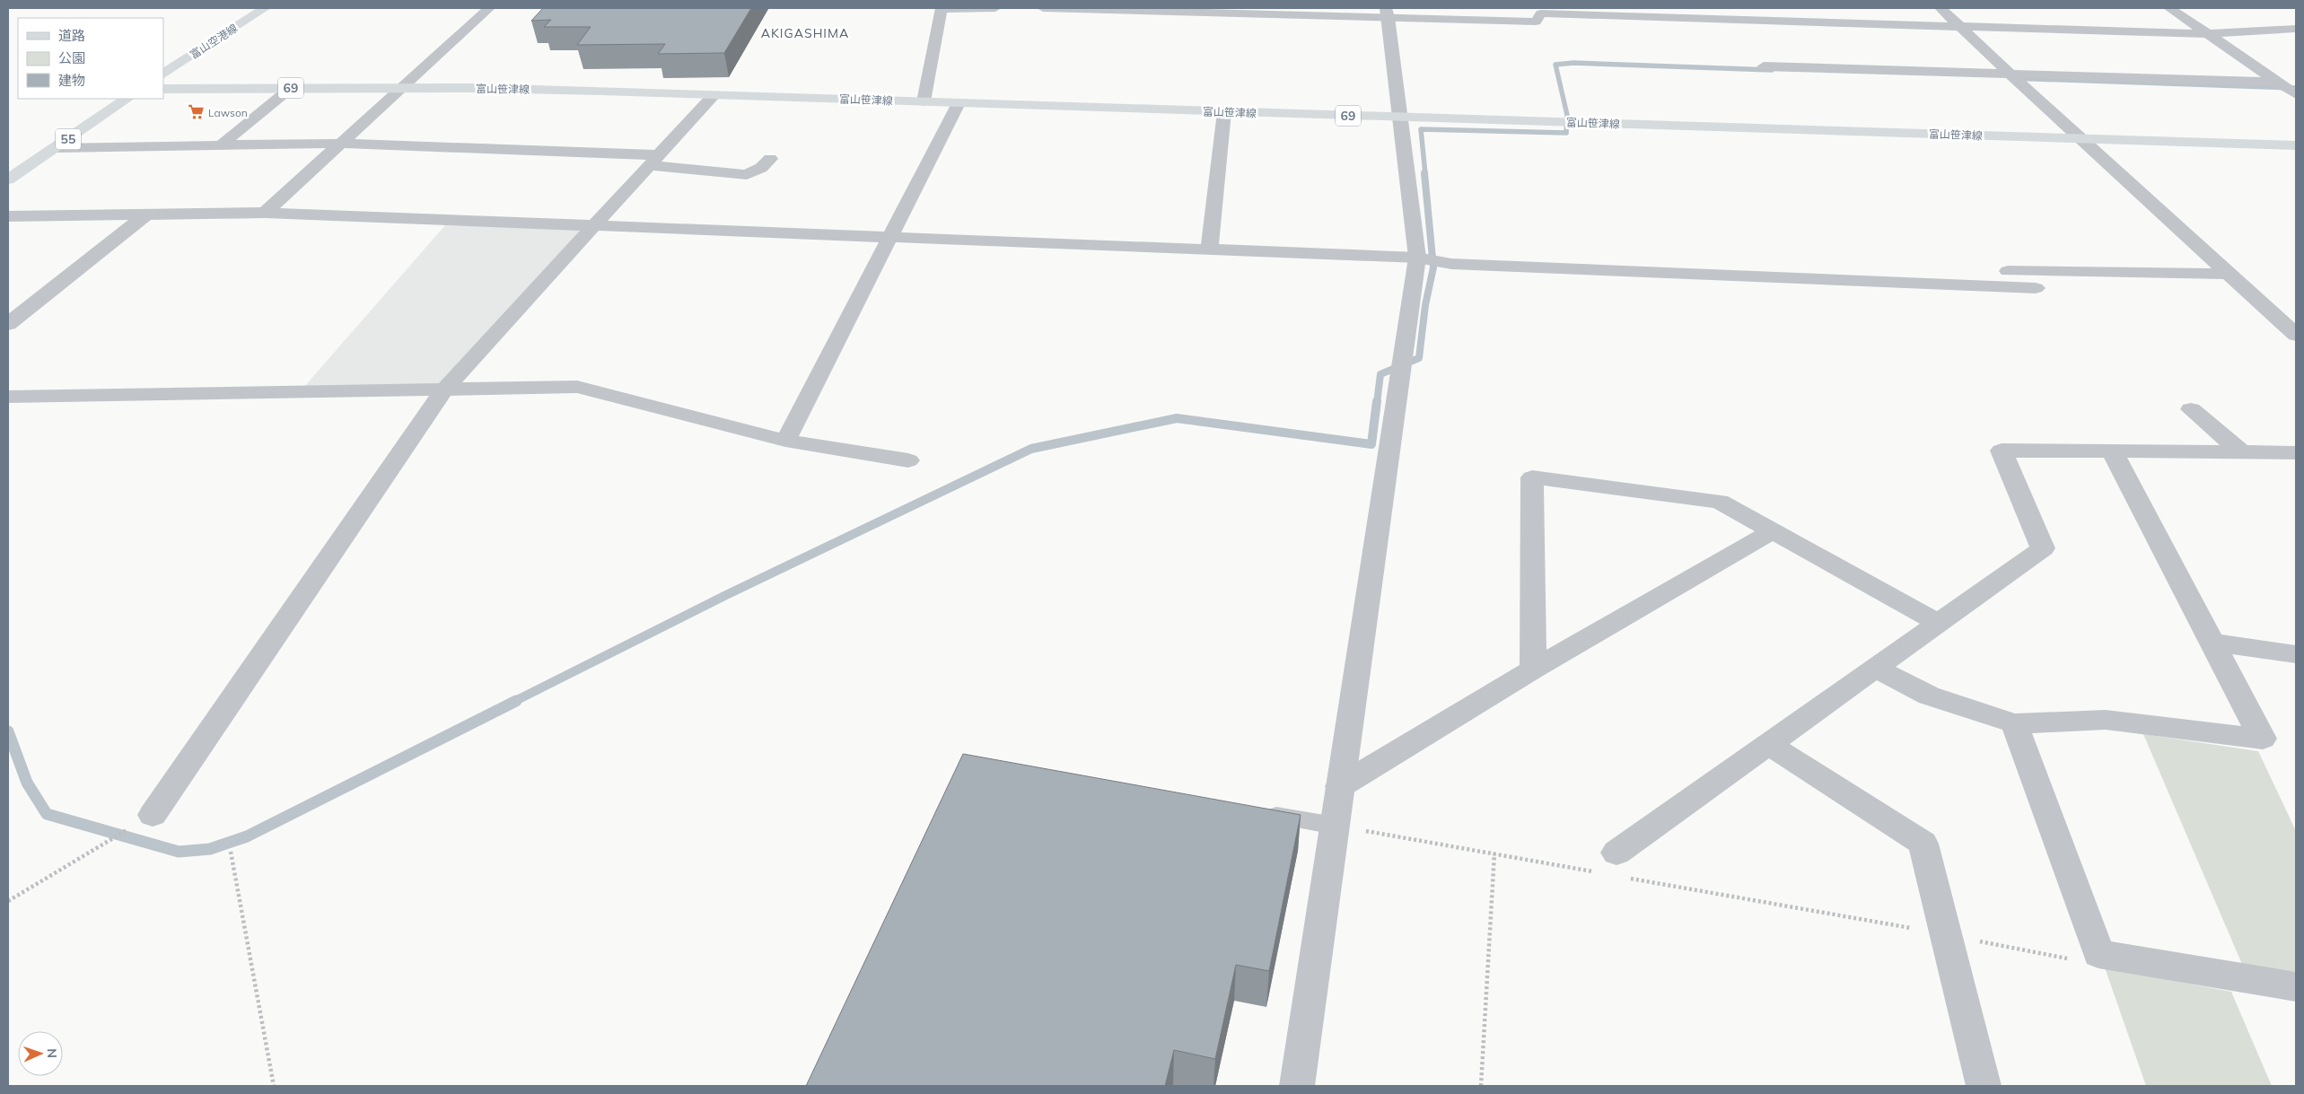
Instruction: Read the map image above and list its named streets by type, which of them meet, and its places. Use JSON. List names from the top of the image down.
{
  "streets": {
    "main road": [
      "富山空港線",
      "69",
      "富山笹津線",
      "55"
    ]
  },
  "districts": ["AKIGASHIMA"],
  "places": {
    "supermarket": ["Lawson"]
  },
  "legend": ["道路", "公園", "建物"],
  "north": "right"
}
